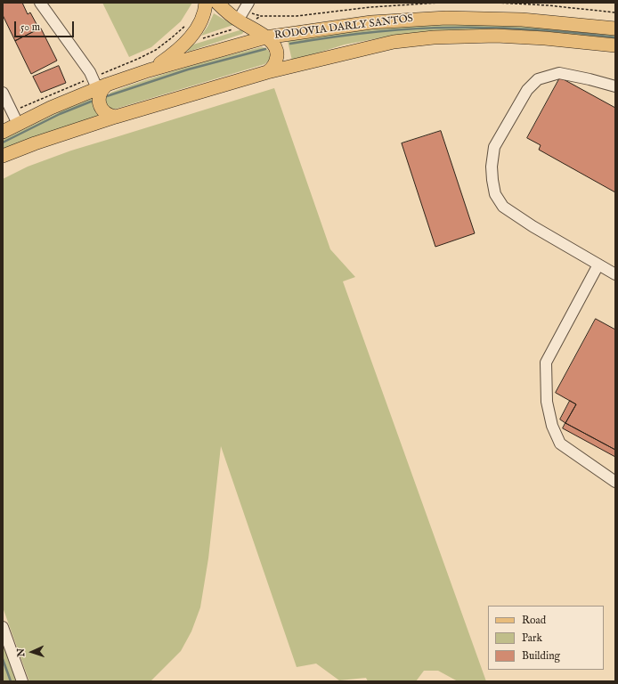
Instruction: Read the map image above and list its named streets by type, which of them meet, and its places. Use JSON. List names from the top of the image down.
{
  "streets": {
    "main road": ["RODOVIA DARLY SANTOS"]
  },
  "legend": ["Road", "Park", "Building"],
  "scale_bar": "50 m",
  "north": "left"
}
